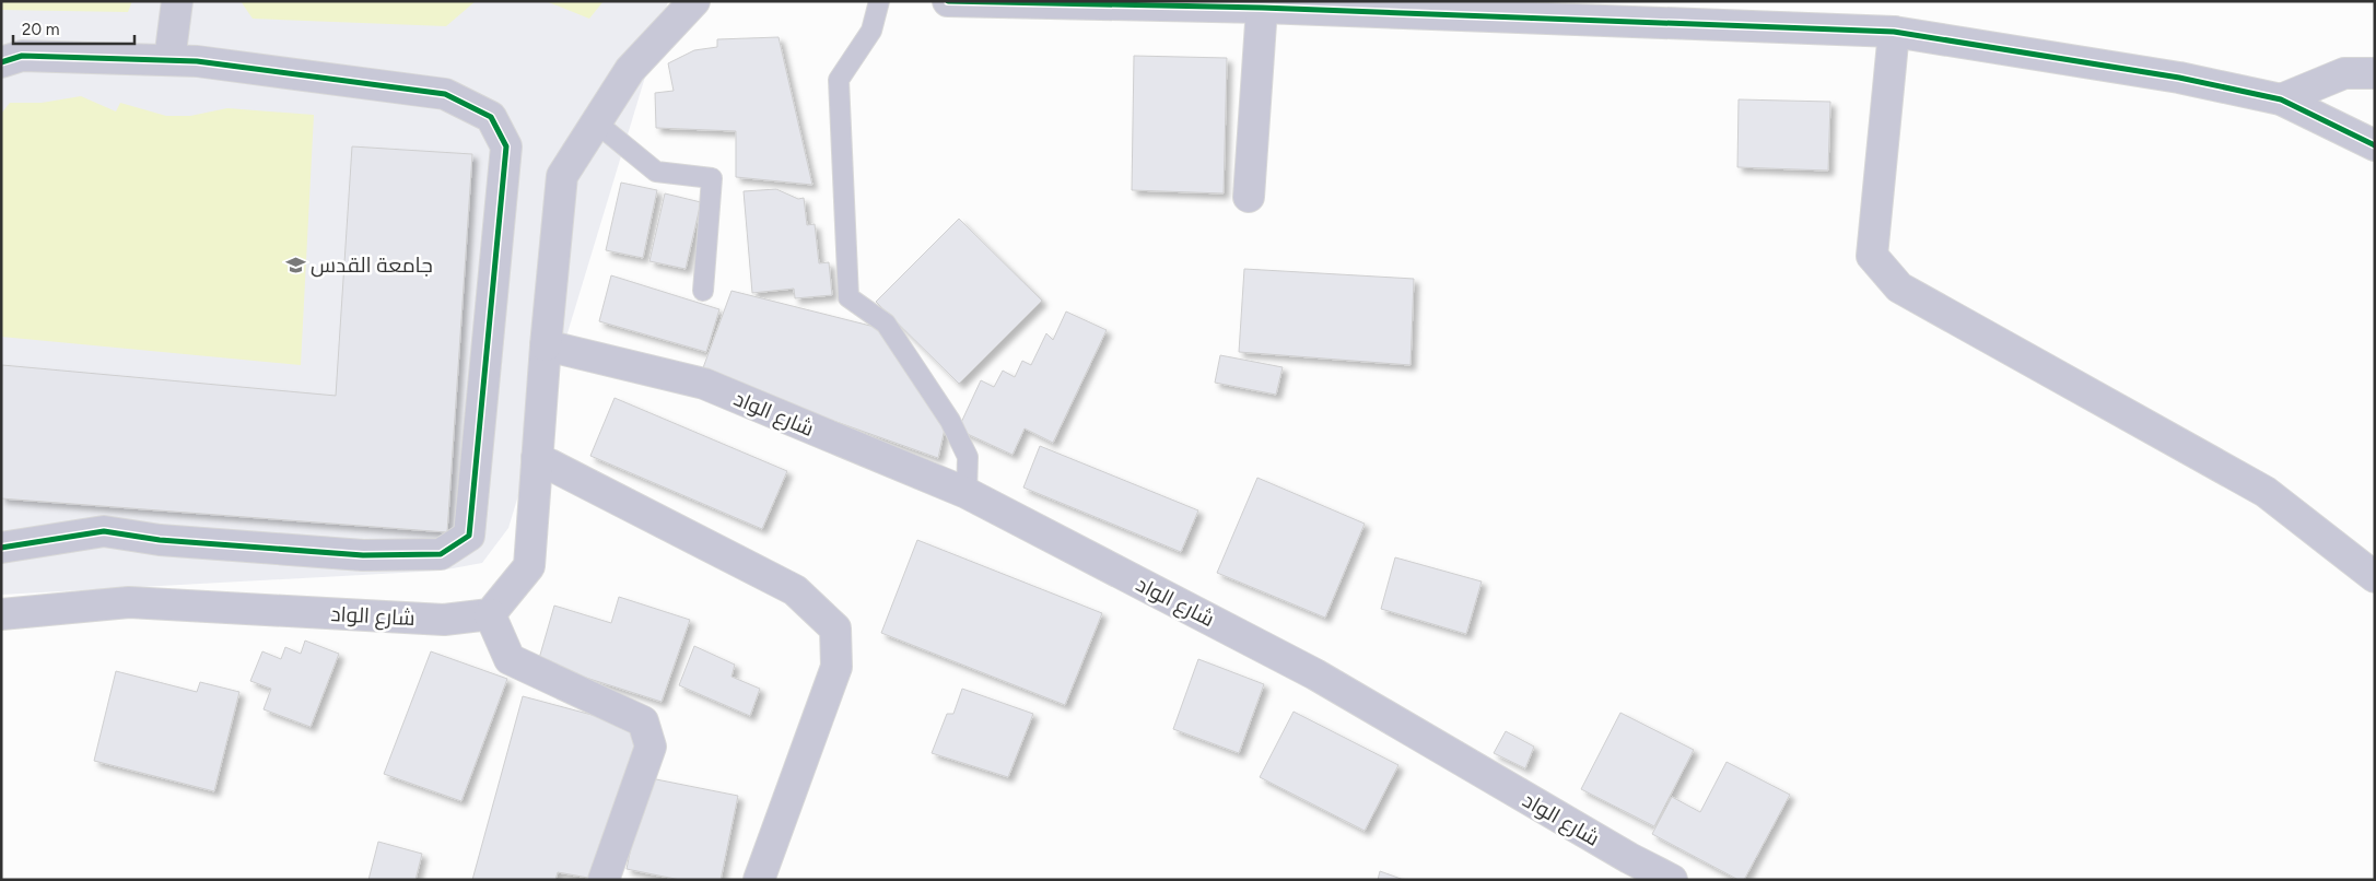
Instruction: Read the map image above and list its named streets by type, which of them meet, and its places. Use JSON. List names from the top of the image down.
{
  "streets": {
    "street": ["شارع الواد"]
  },
  "places": {
    "school or university": ["جامعة القدس"]
  },
  "scale_bar": "20 m"
}
